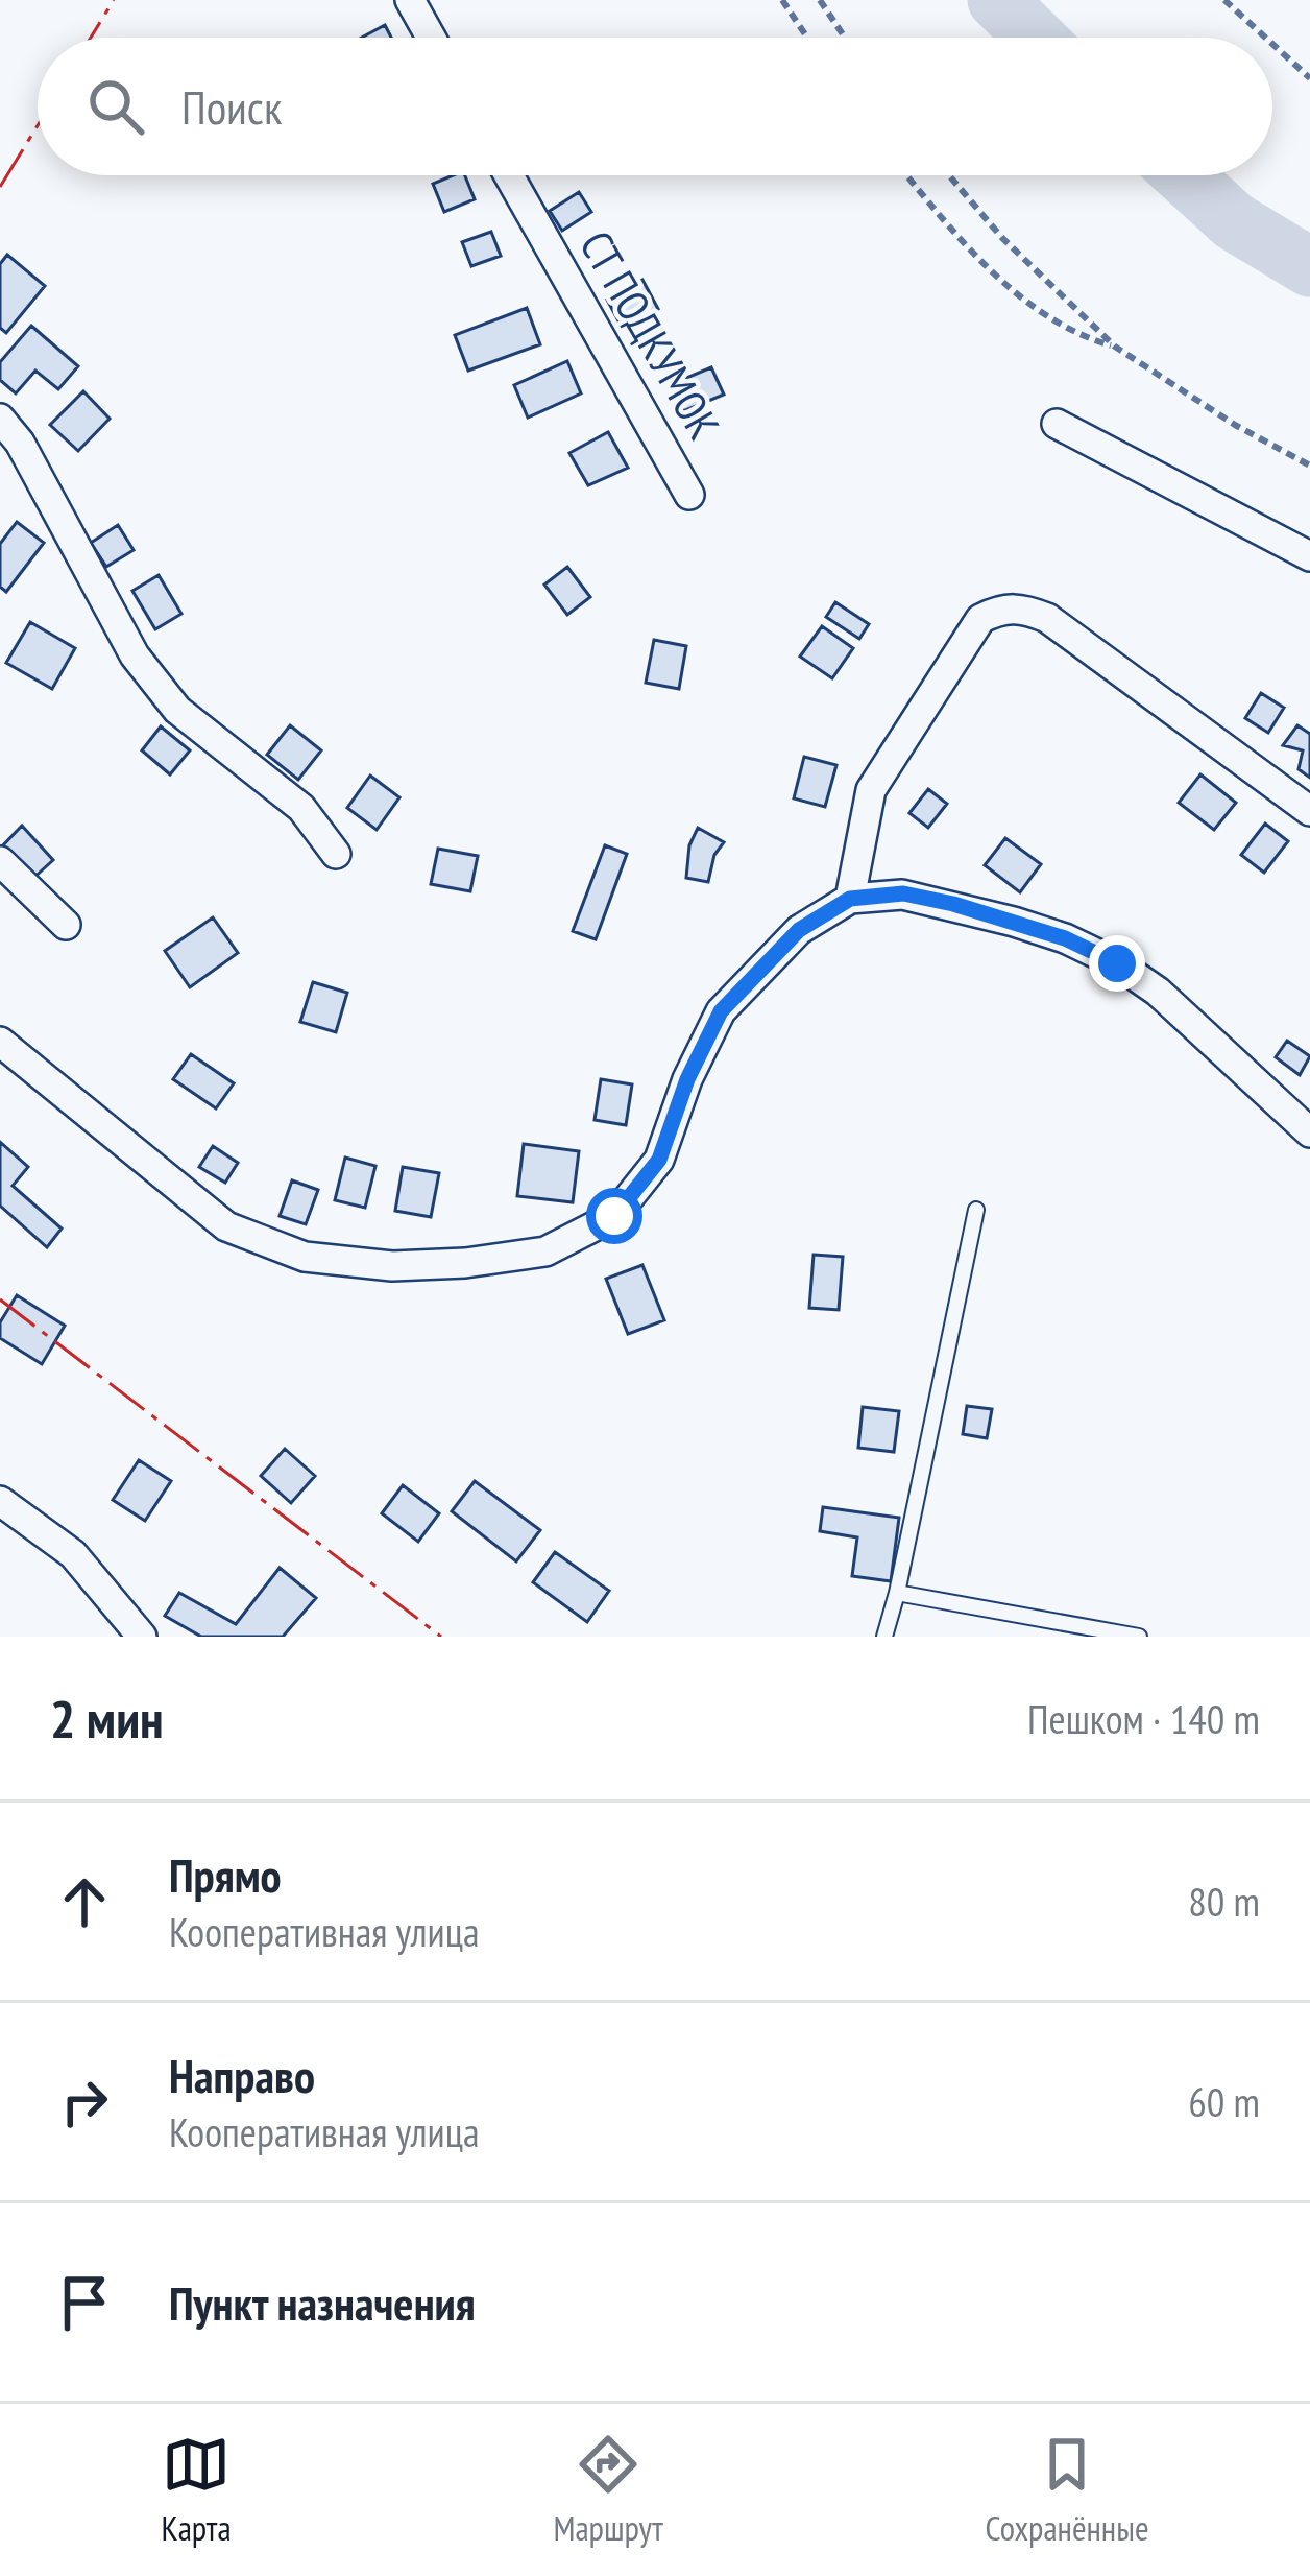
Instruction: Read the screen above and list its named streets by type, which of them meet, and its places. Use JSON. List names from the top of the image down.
{
  "streets": {
    "street": ["СТ ПОДКУМОК"]
  },
  "page": {
    "search": "Поиск",
    "heading": ["2 мин", "Пешком · 140 m"],
    "list": [
      ["Прямо", "Кооперативная улица", "80 m"],
      ["Направо", "Кооперативная улица", "60 m"],
      "Пункт назначения"
    ],
    "nav": ["Карта", "Маршрут", "Сохранённые"]
  }
}
